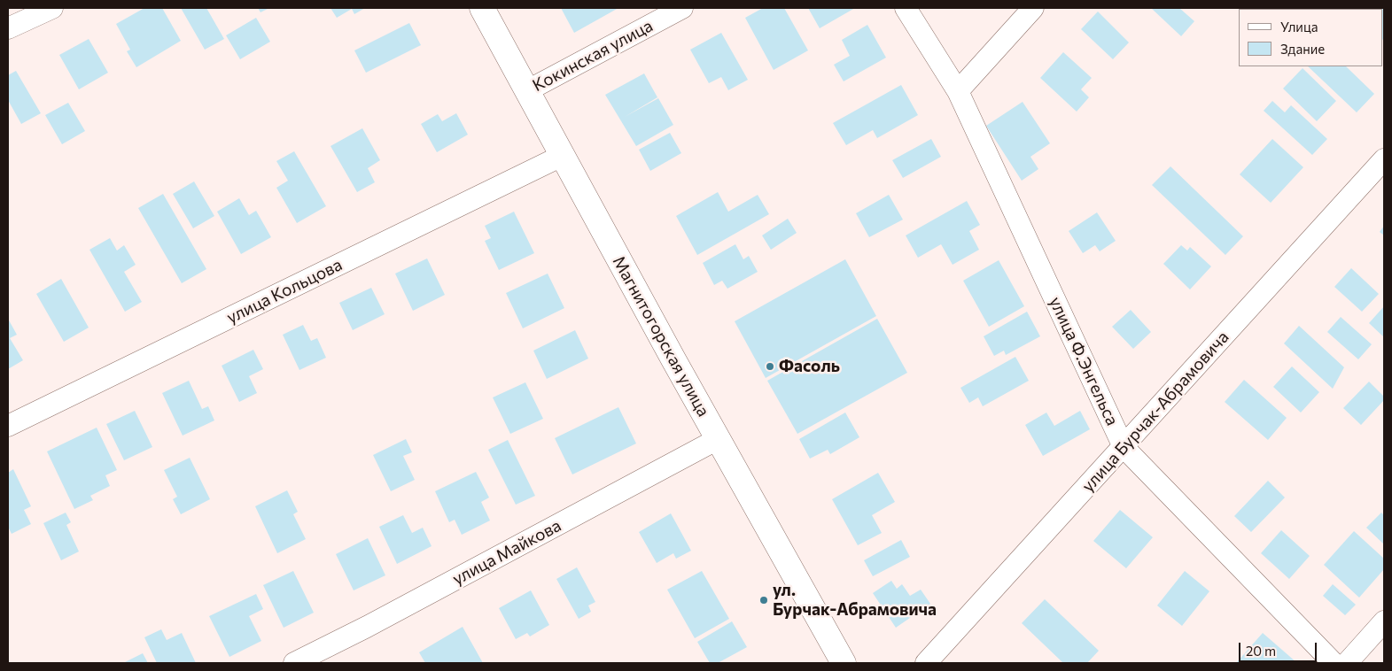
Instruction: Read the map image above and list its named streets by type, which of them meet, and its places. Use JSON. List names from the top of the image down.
{
  "streets": {
    "street": [
      "Кокинская улица",
      "улица Кольцова",
      "Магнитогорская улица",
      "улица Ф.Энгельса",
      "улица Бурчак-Абрамовича",
      "улица Майкова"
    ]
  },
  "crossings": [
    ["Кокинская улица", "Магнитогорская улица"],
    ["улица Кольцова", "Магнитогорская улица"],
    ["Магнитогорская улица", "улица Майкова"],
    ["улица Ф.Энгельса", "улица Бурчак-Абрамовича"]
  ],
  "places": ["Фасоль", "ул. Бурчак-Абрамовича"],
  "legend": ["Улица", "Здание"],
  "scale_bar": "20 m"
}
